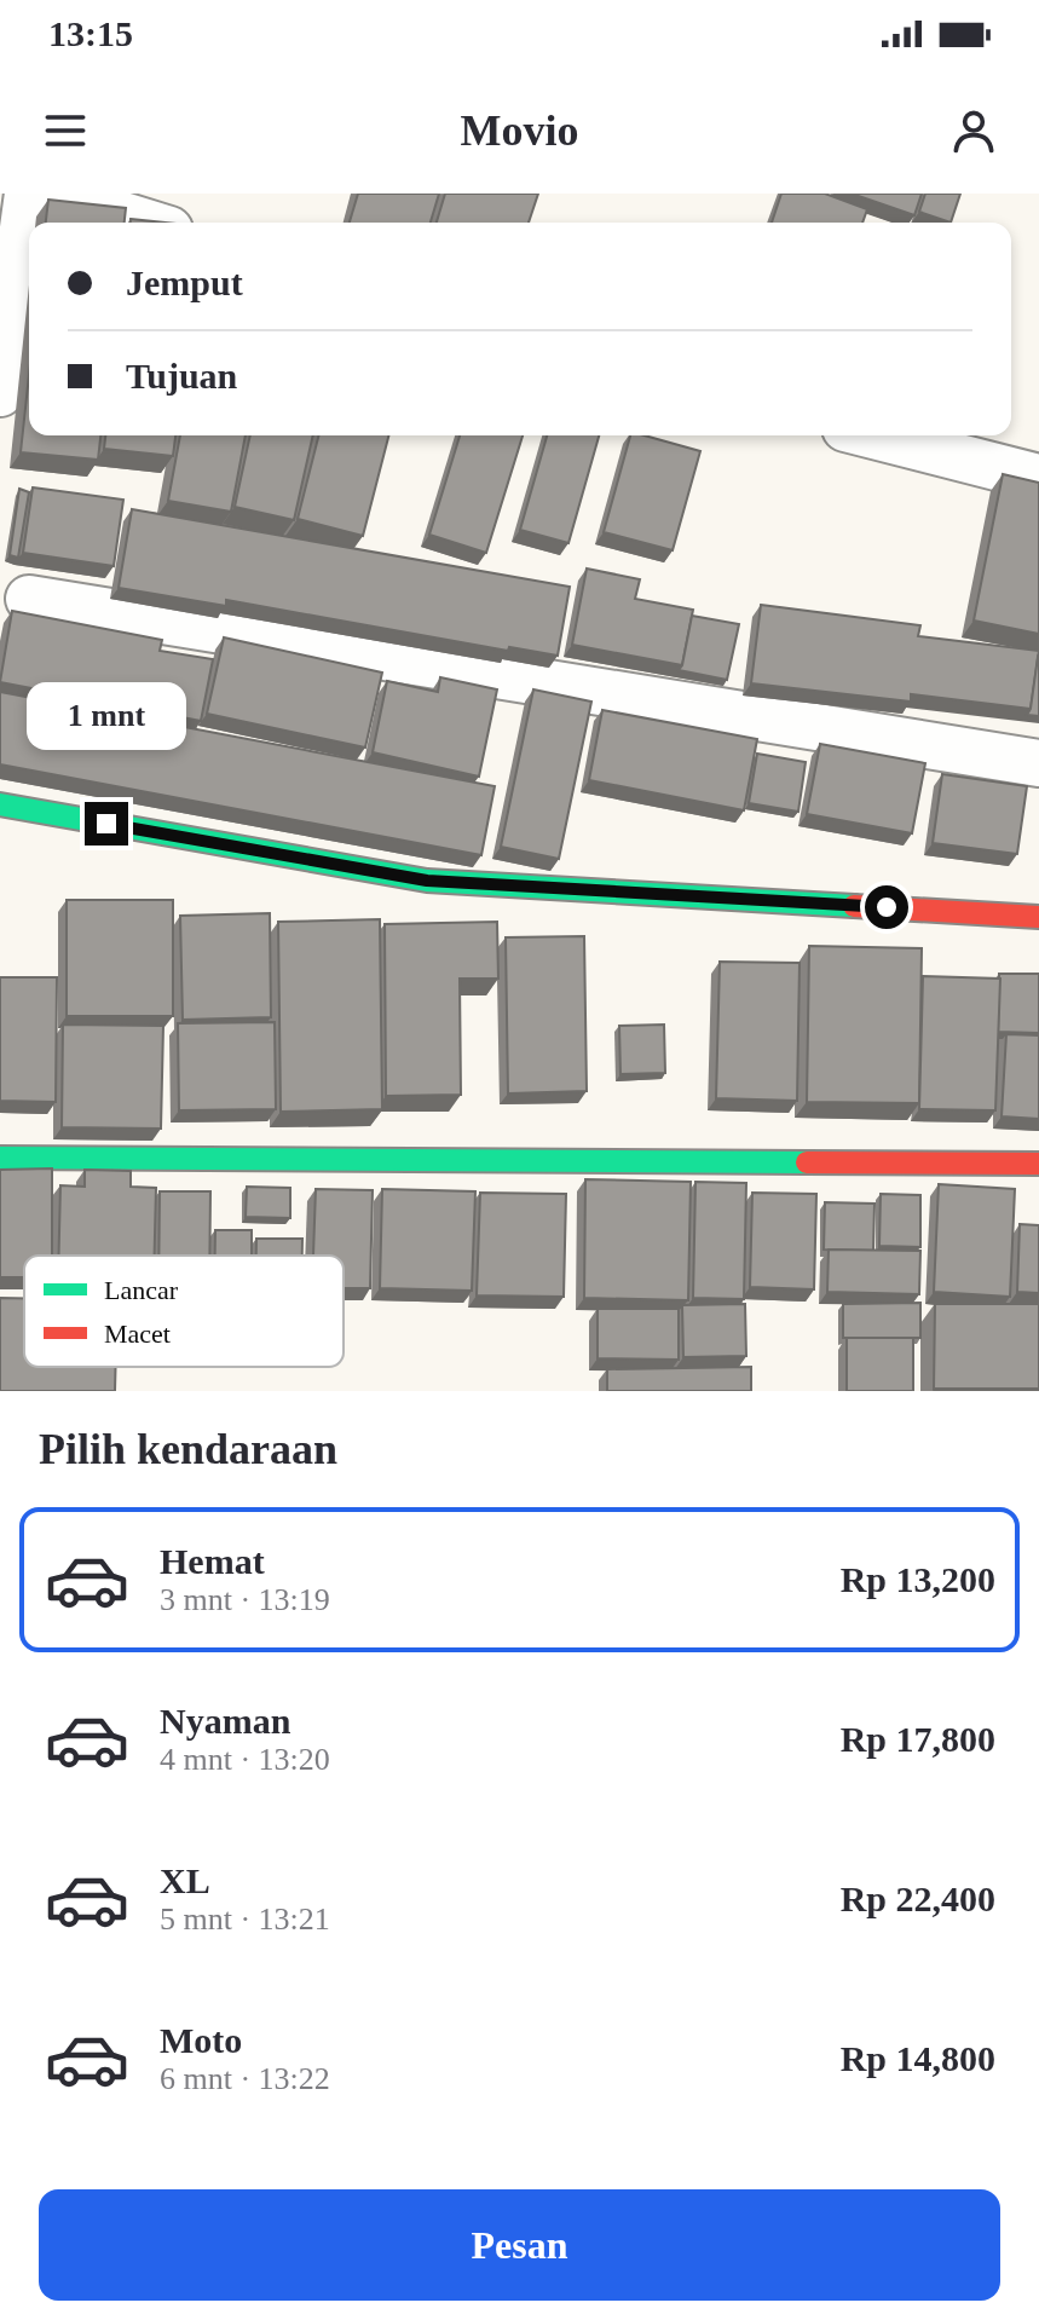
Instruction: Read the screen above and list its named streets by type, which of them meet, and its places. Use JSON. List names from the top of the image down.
{
  "legend": ["Lancar", "Macet"],
  "page": {
    "status": "13:15",
    "header": "Movio",
    "banner": ["Jemput", "Tujuan"],
    "bubble": "1 mnt",
    "heading": "Pilih kendaraan",
    "list": [
      {
        "name": "Hemat",
        "note": "3 mnt · 13:19",
        "value": "Rp 13,200"
      },
      {
        "name": "Nyaman",
        "note": "4 mnt · 13:20",
        "value": "Rp 17,800"
      },
      {
        "name": "XL",
        "note": "5 mnt · 13:21",
        "value": "Rp 22,400"
      },
      {
        "name": "Moto",
        "note": "6 mnt · 13:22",
        "value": "Rp 14,800"
      }
    ],
    "buttons": "Pesan"
  }
}
